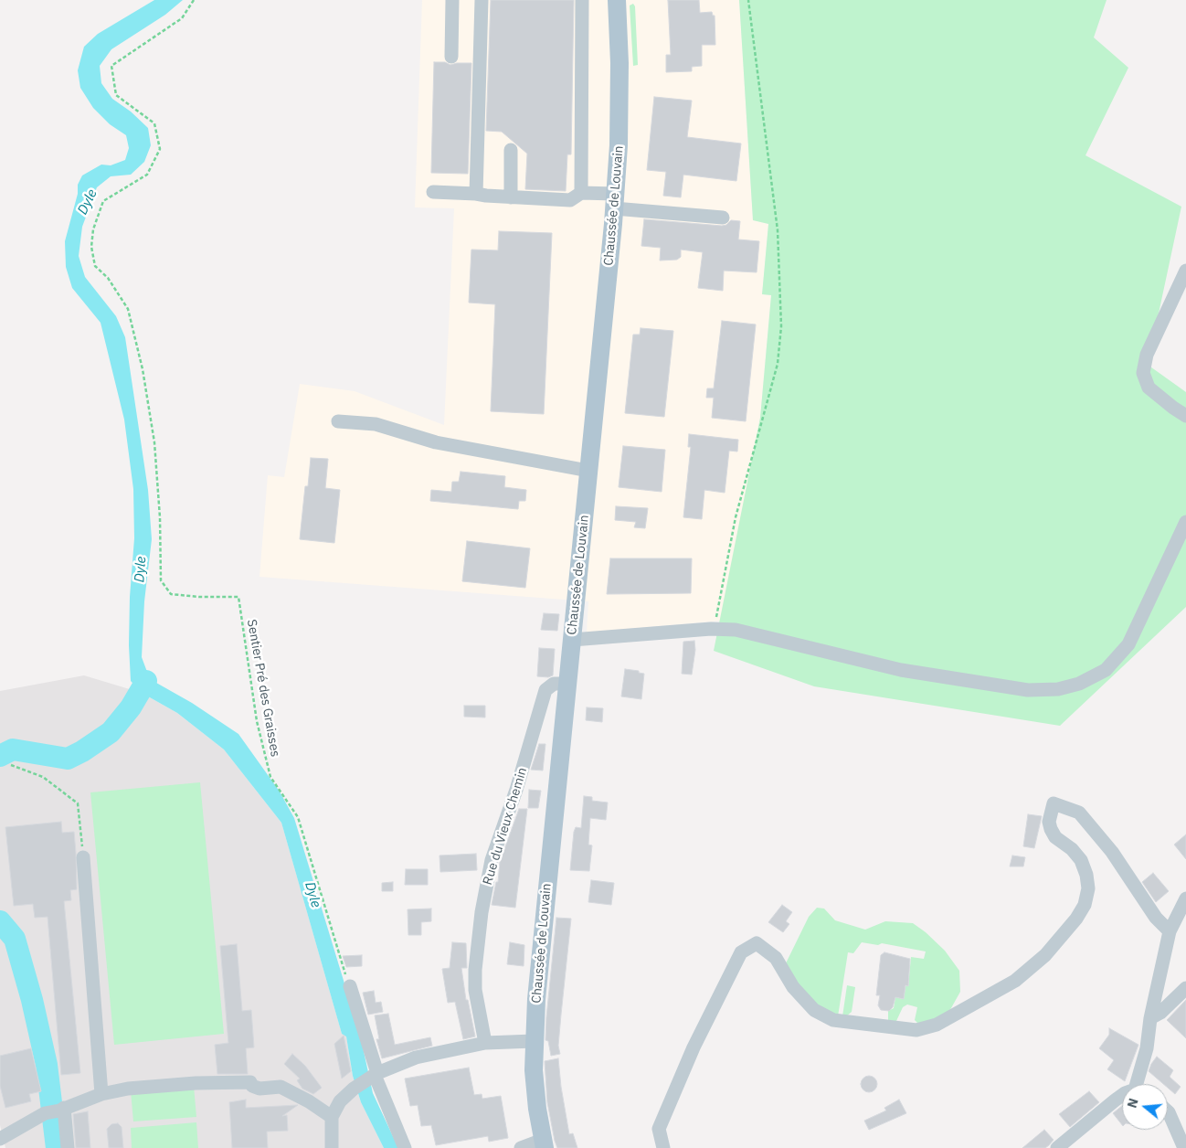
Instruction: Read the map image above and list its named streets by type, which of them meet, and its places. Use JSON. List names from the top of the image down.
{
  "streets": {
    "main road": ["Chaussée de Louvain"],
    "street": ["Rue du Vieux Chemin"],
    "path": ["Sentier Pré des Graisses"]
  },
  "crossings": [
    ["Chaussée de Louvain", "Rue du Vieux Chemin"]
  ],
  "water": ["Dyle"],
  "north": "left"
}
